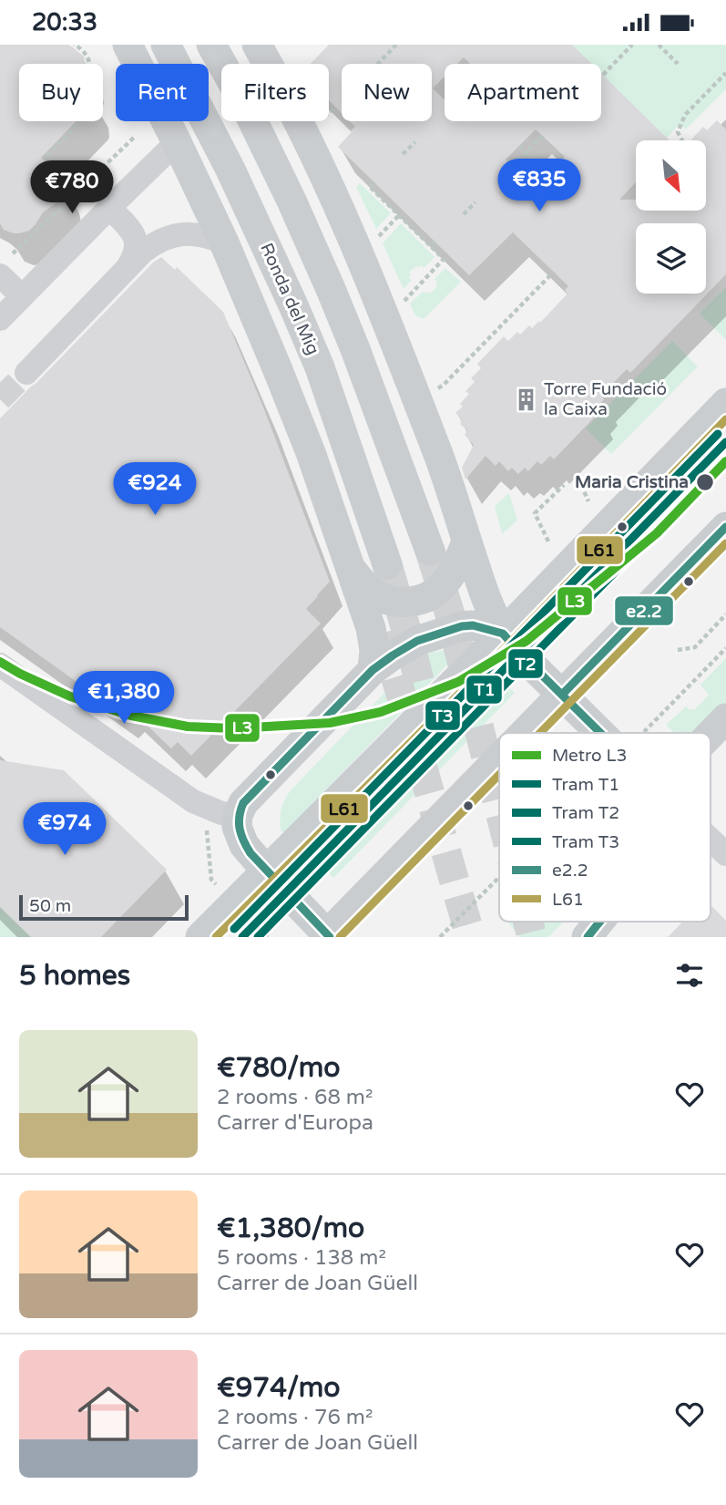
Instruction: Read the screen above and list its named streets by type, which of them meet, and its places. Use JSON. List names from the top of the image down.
{
  "streets": {
    "main road": ["Ronda del Mig"]
  },
  "places": {
    "building": ["Torre Fundació la Caixa"],
    "other": ["Maria Cristina"]
  },
  "lines": [
    "transit line L61",
    "tram line T3",
    "tram line T1",
    "tram line T2",
    "metro line L3",
    "transit line e2.2"
  ],
  "legend": [
    "Metro L3",
    "Tram T1",
    "Tram T2",
    "Tram T3",
    "e2.2",
    "L61"
  ],
  "scale_bar": "50 m",
  "north": "bottom right",
  "page": {
    "status": "20:33",
    "chip": [
      "Buy",
      "Rent",
      "Filters",
      "New",
      "Apartment"
    ],
    "price": [
      "€835",
      "€780",
      "€924",
      "€1,380",
      "€974"
    ],
    "scale": "50 m",
    "heading": "5 homes",
    "list": [
      {
        "name": "€780/mo",
        "note": "2 rooms · 68 m² · Carrer d'Europa"
      },
      {
        "name": "€1,380/mo",
        "note": "5 rooms · 138 m² · Carrer de Joan Güell"
      },
      {
        "name": "€974/mo",
        "note": "2 rooms · 76 m² · Carrer de Joan Güell"
      }
    ]
  }
}
